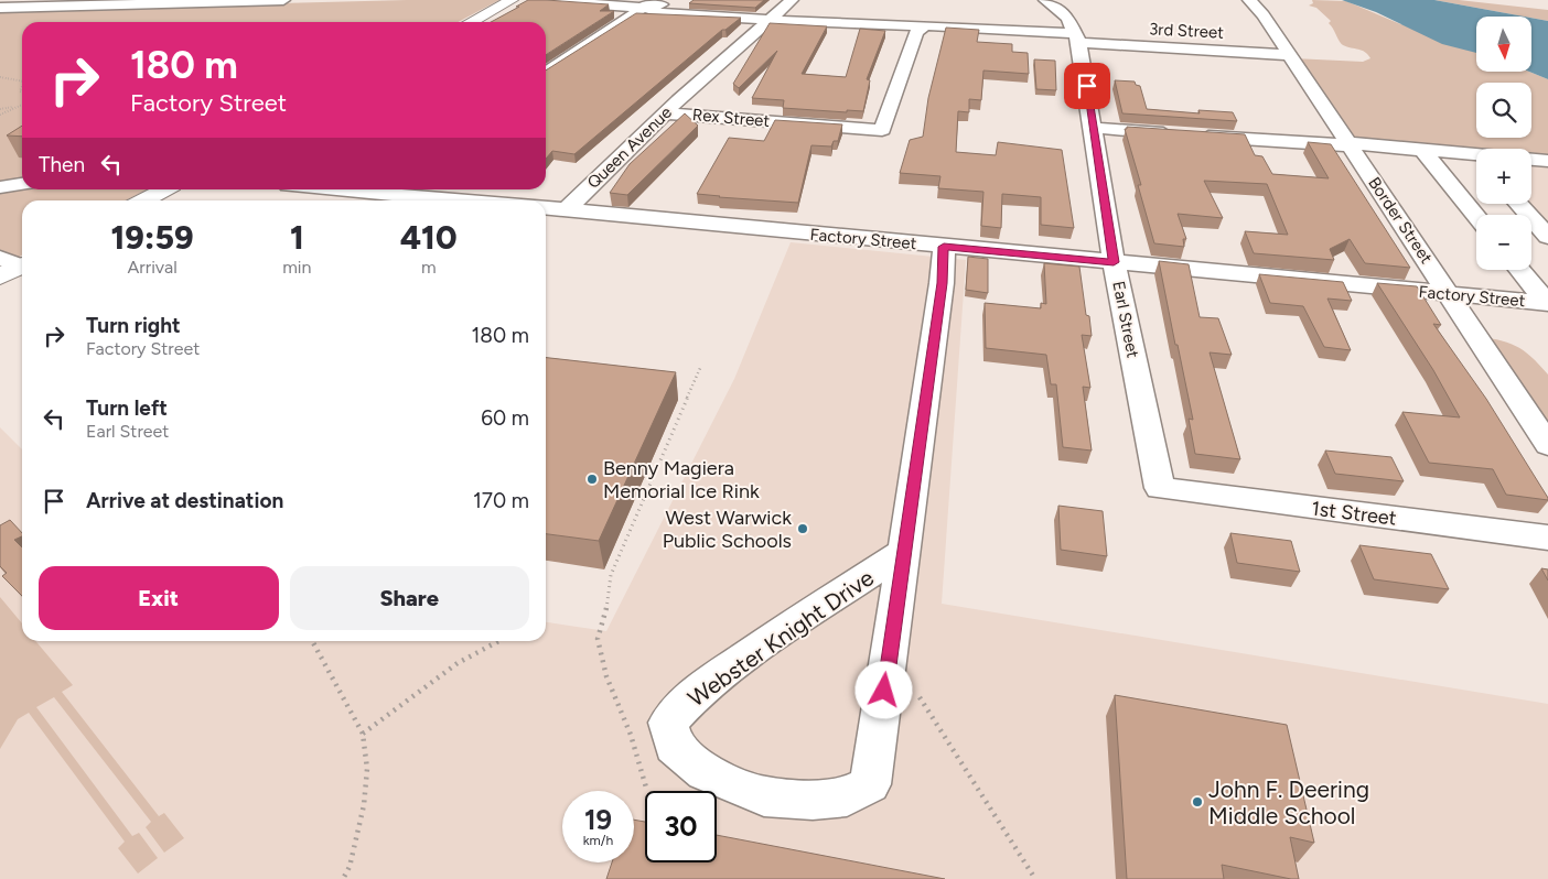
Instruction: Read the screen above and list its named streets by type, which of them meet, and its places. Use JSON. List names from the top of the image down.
{
  "streets": {
    "street": [
      "3rd Street",
      "Rex Street",
      "Queen Avenue",
      "Border Street",
      "Factory Street",
      "Earl Street",
      "1st Street",
      "Webster Knight Drive"
    ]
  },
  "crossings": [
    ["3rd Street", "Rex Street"],
    ["3rd Street", "Queen Avenue"],
    ["3rd Street", "Border Street"],
    ["3rd Street", "Earl Street"],
    ["Rex Street", "Queen Avenue"],
    ["Queen Avenue", "Factory Street"],
    ["Border Street", "Factory Street"],
    ["Factory Street", "Earl Street"],
    ["Factory Street", "Webster Knight Drive"],
    ["Earl Street", "1st Street"]
  ],
  "places": ["Benny Magiera Memorial Ice Rink", "West Warwick Public Schools", "John F. Deering Middle School"],
  "north": "bottom",
  "page": {
    "map_buttons": ["+", "−"],
    "turn": ["180 m", "Factory Street"],
    "then": "Then",
    "eta": [
      "19:59",
      "Arrival",
      "1",
      "min",
      "410",
      "m"
    ],
    "list": [
      {
        "name": "Turn right",
        "note": "Factory Street",
        "value": "180 m"
      },
      {
        "name": "Turn left",
        "note": "Earl Street",
        "value": "60 m"
      },
      {
        "name": "Arrive at destination",
        "value": "170 m"
      }
    ],
    "buttons": ["Exit", "Share"],
    "speed": "19 km/h",
    "limit": "30"
  }
}
